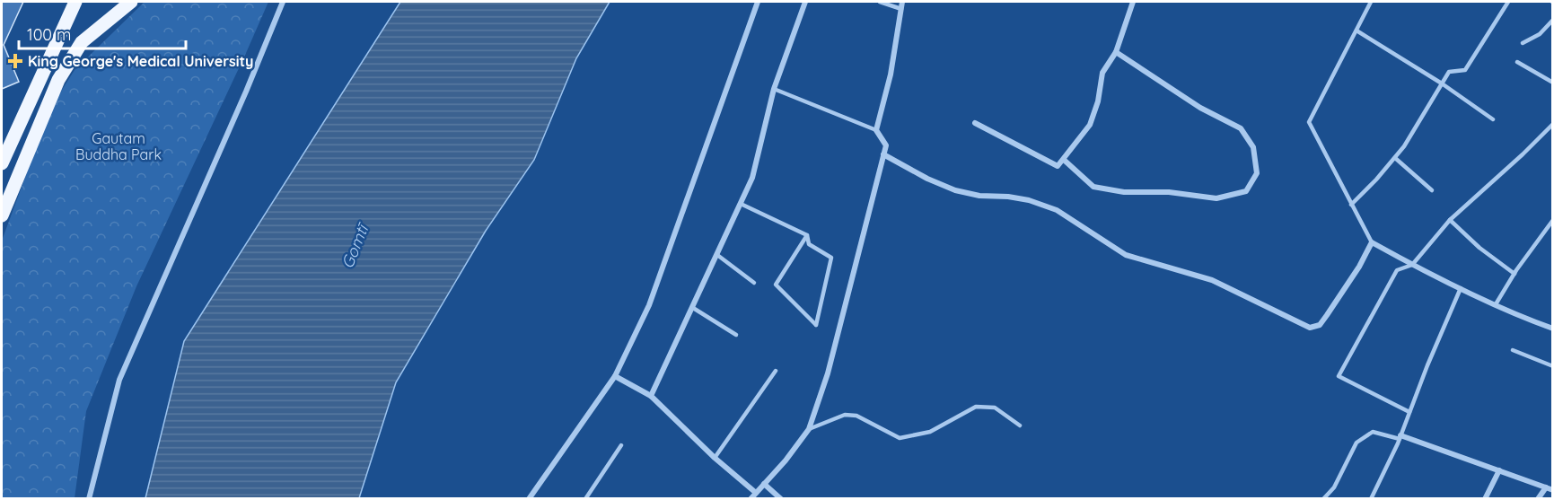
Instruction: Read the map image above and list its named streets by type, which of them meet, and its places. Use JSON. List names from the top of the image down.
{
  "water": ["Gomtī"],
  "parks": ["Gautam Buddha Park"],
  "places": {
    "health": ["King George's Medical University"]
  },
  "scale_bar": "100 m"
}
